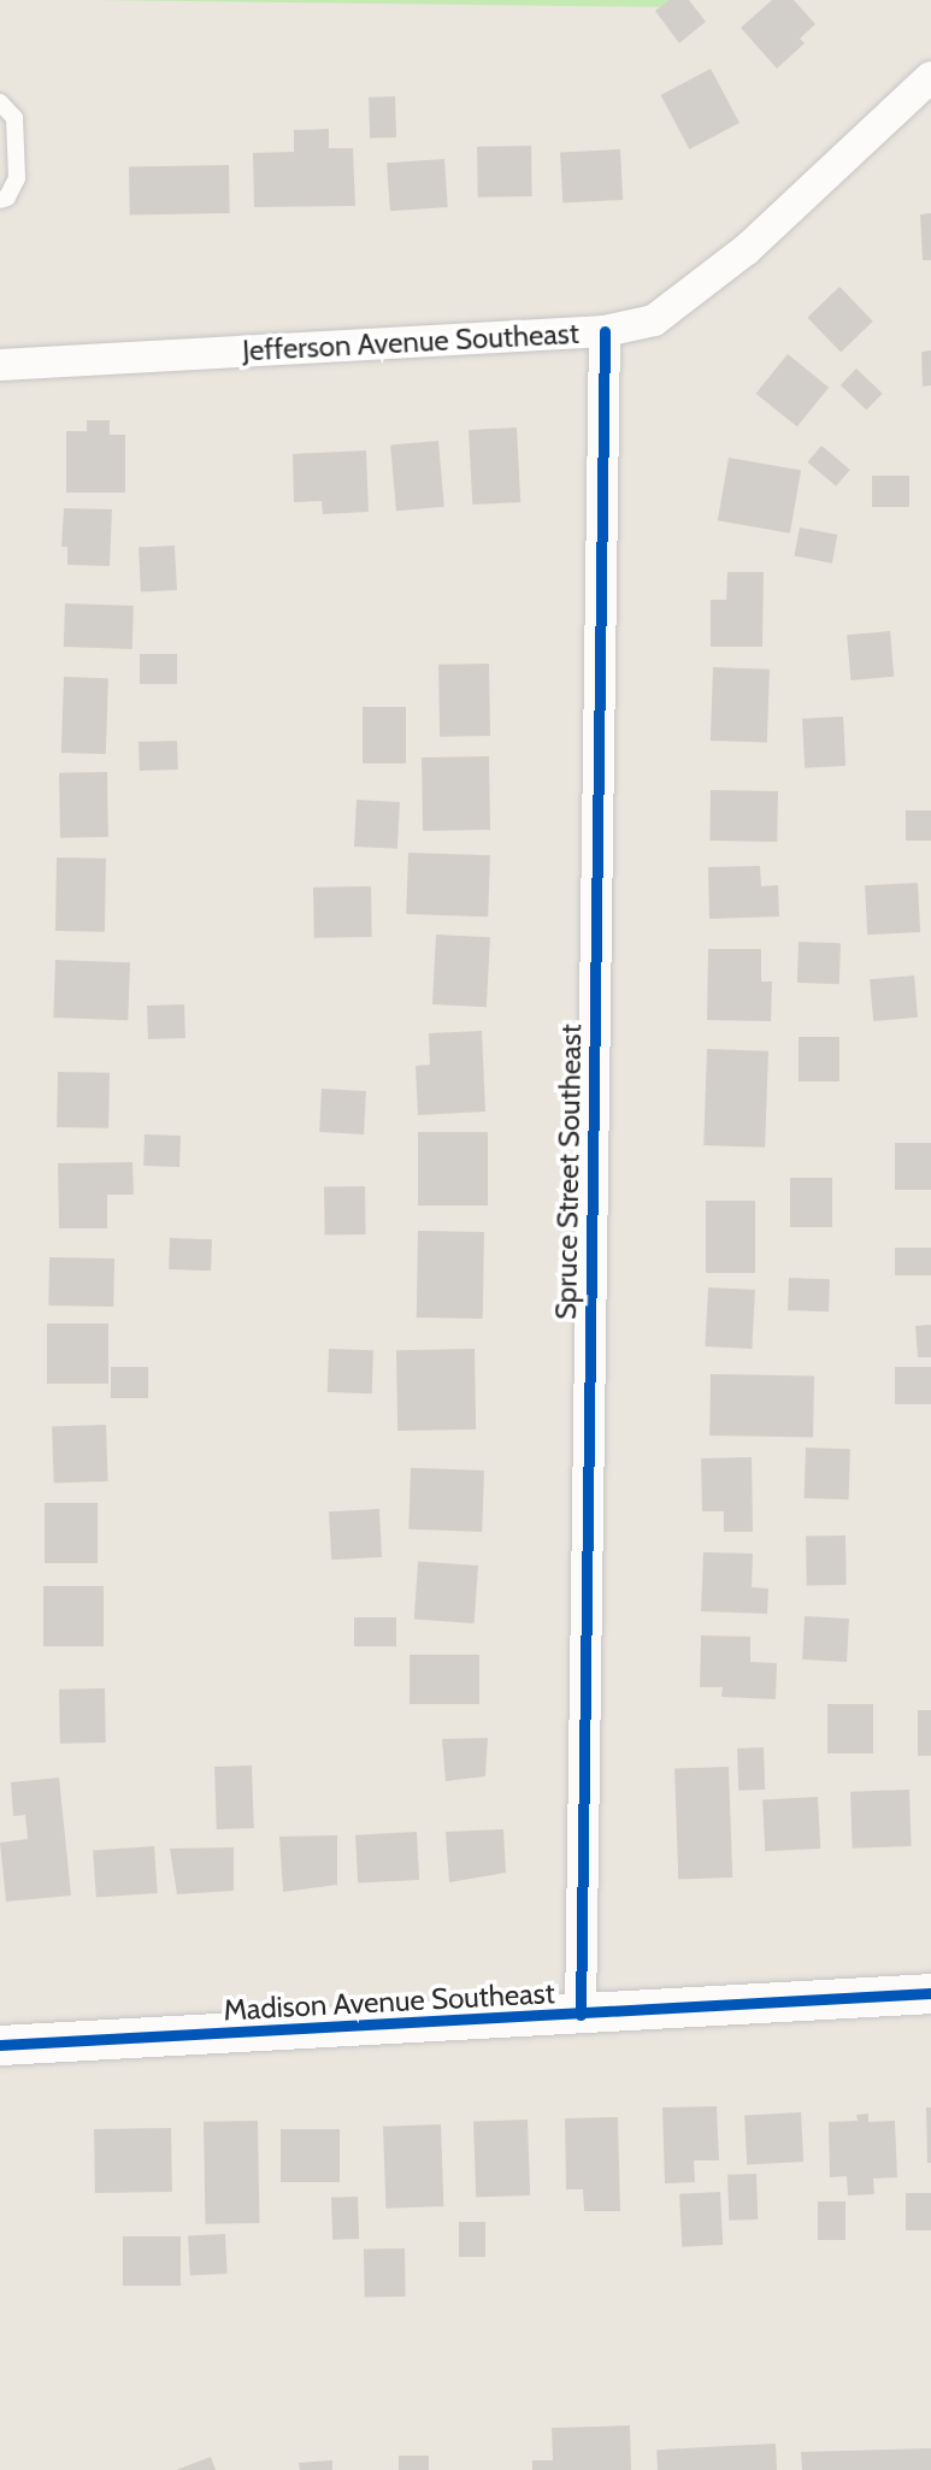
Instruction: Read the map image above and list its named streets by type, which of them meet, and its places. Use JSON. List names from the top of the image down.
{
  "streets": {
    "street": ["Jefferson Avenue Southeast", "Spruce Street Southeast", "Madison Avenue Southeast"]
  },
  "crossings": [
    ["Jefferson Avenue Southeast", "Spruce Street Southeast"],
    ["Spruce Street Southeast", "Madison Avenue Southeast"]
  ]
}
